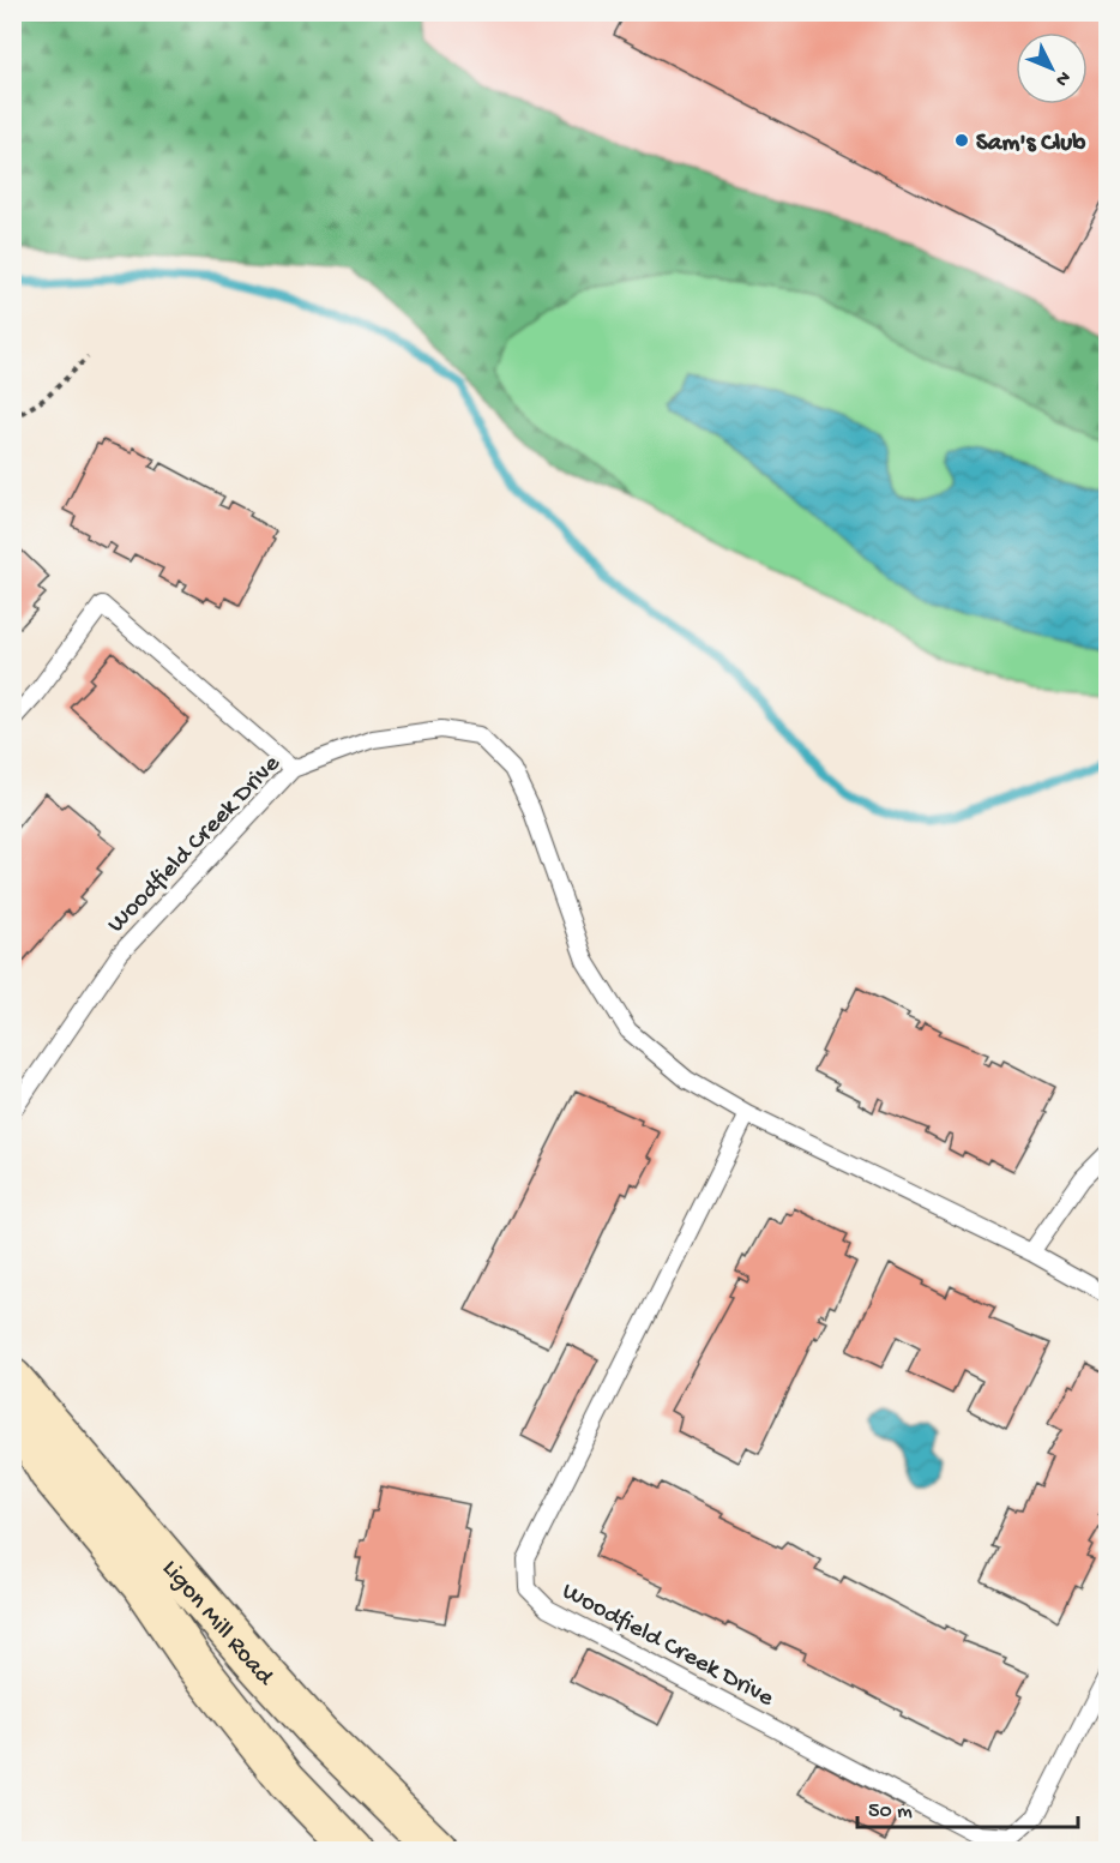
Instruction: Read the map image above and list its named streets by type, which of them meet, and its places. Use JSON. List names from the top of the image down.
{
  "streets": {
    "main road": ["Ligon Mill Road"],
    "lane": ["Woodfield Creek Drive"]
  },
  "places": ["Sam's Club"],
  "scale_bar": "50 m",
  "north": "bottom right"
}
